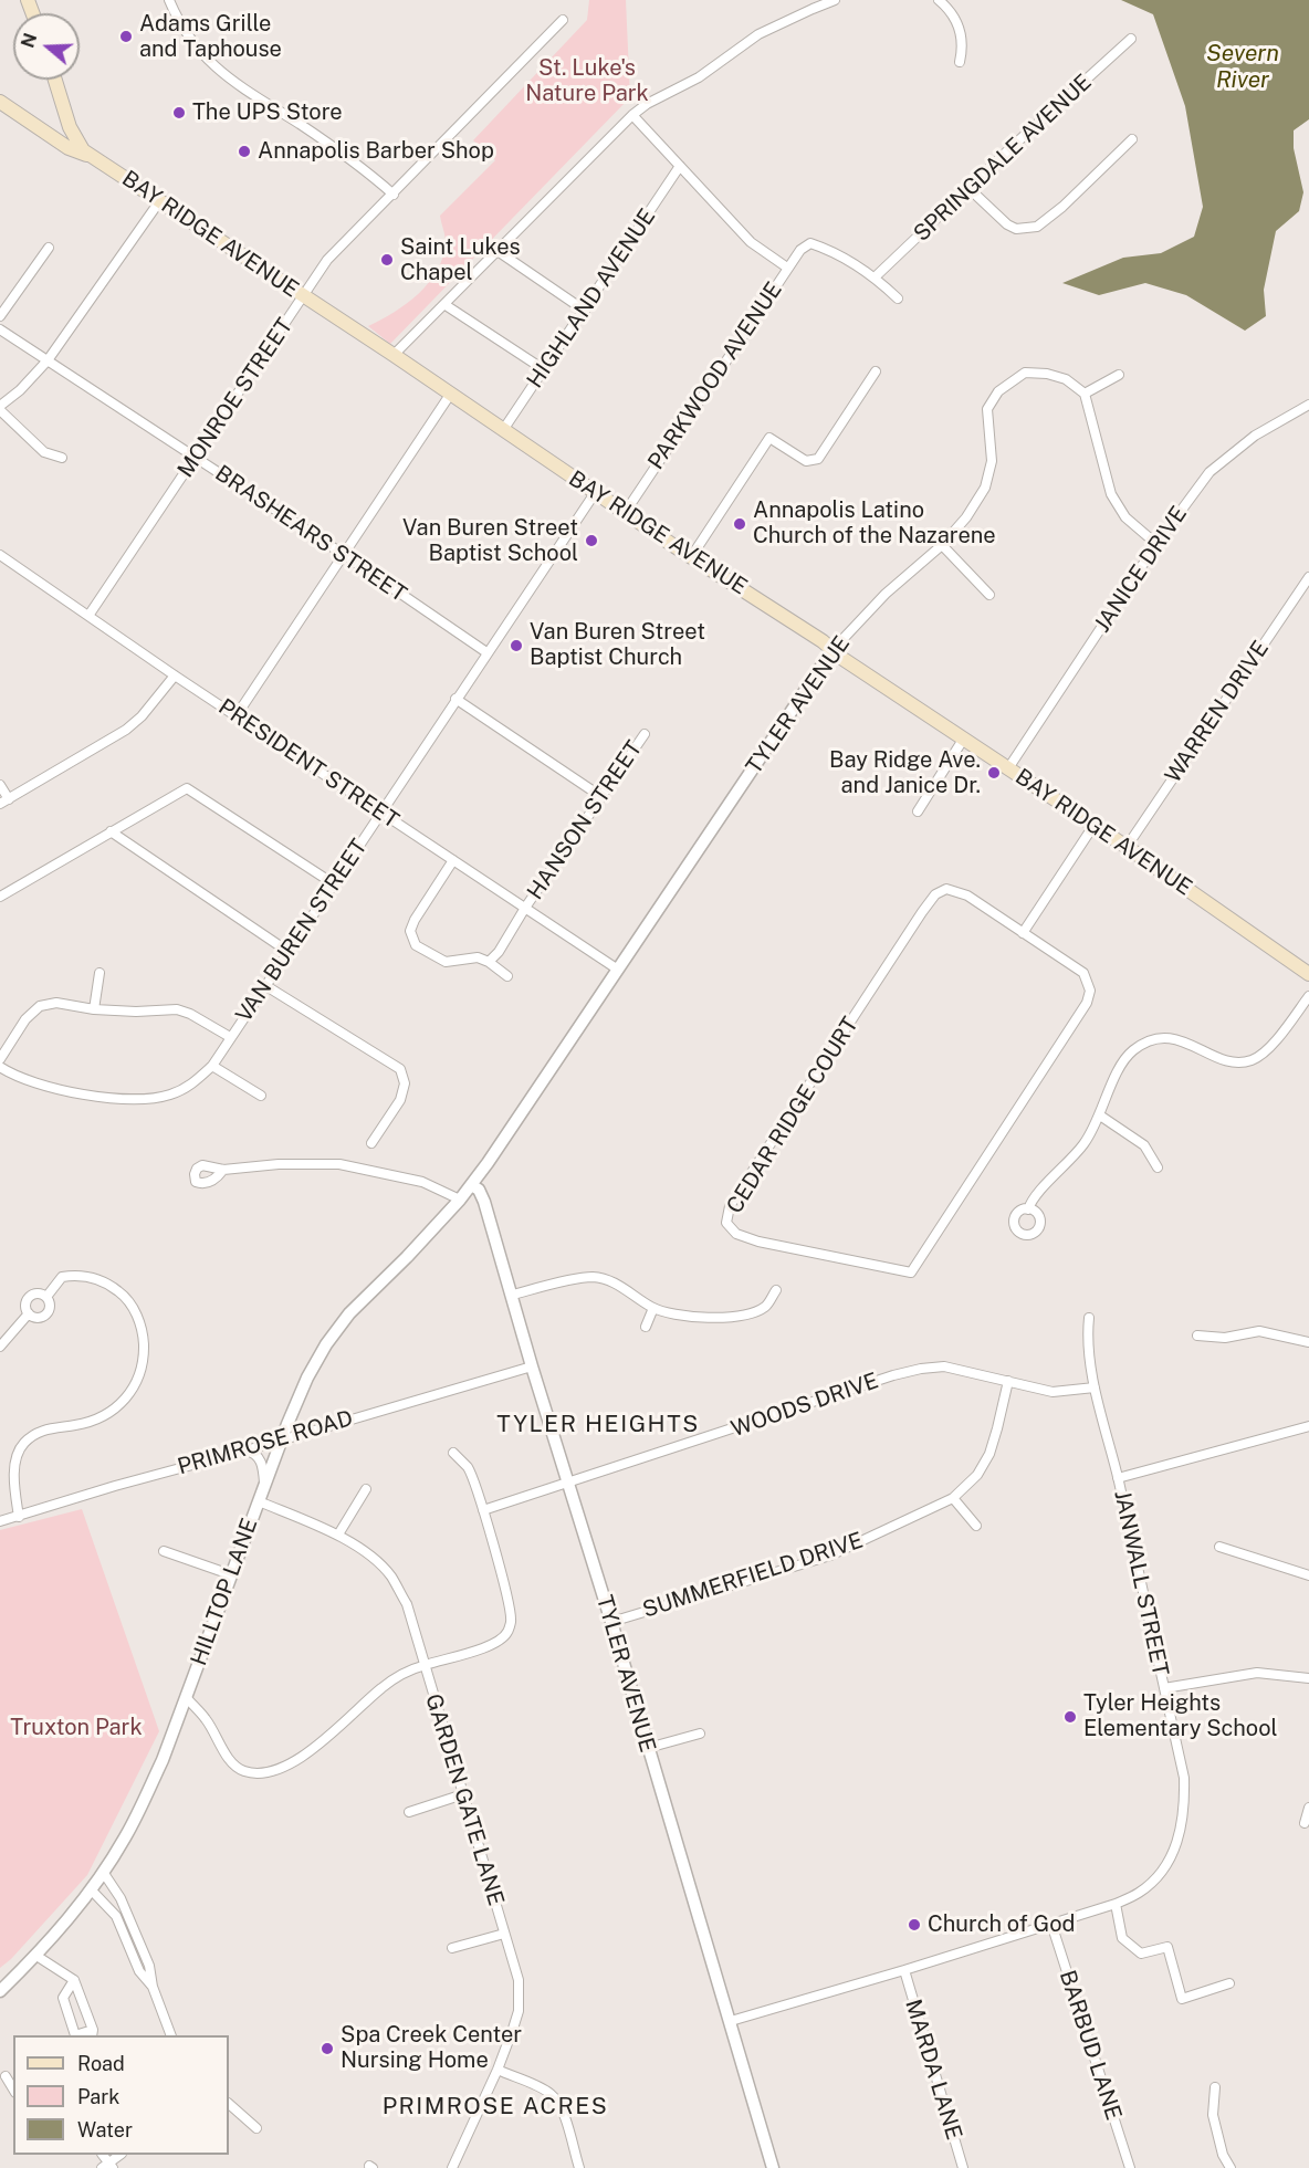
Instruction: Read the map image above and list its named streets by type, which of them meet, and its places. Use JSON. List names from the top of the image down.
{
  "streets": {
    "main road": ["BAY RIDGE AVENUE"],
    "street": [
      "SPRINGDALE AVENUE",
      "HIGHLAND AVENUE",
      "PARKWOOD AVENUE",
      "MONROE STREET",
      "BRASHEARS STREET",
      "JANICE DRIVE",
      "TYLER AVENUE",
      "WARREN DRIVE",
      "PRESIDENT STREET",
      "HANSON STREET",
      "VAN BUREN STREET",
      "CEDAR RIDGE COURT",
      "WOODS DRIVE",
      "PRIMROSE ROAD",
      "SUMMERFIELD DRIVE",
      "JANWALL STREET",
      "HILLTOP LANE",
      "GARDEN GATE LANE",
      "BARBUD LANE",
      "MARDA LANE"
    ]
  },
  "crossings": [
    ["SPRINGDALE AVENUE", "PARKWOOD AVENUE"],
    ["BAY RIDGE AVENUE", "HIGHLAND AVENUE"],
    ["BAY RIDGE AVENUE", "PARKWOOD AVENUE"],
    ["BAY RIDGE AVENUE", "MONROE STREET"],
    ["BAY RIDGE AVENUE", "JANICE DRIVE"],
    ["BAY RIDGE AVENUE", "TYLER AVENUE"],
    ["BAY RIDGE AVENUE", "WARREN DRIVE"],
    ["BAY RIDGE AVENUE", "VAN BUREN STREET"],
    ["MONROE STREET", "BRASHEARS STREET"],
    ["MONROE STREET", "PRESIDENT STREET"],
    ["BRASHEARS STREET", "VAN BUREN STREET"],
    ["TYLER AVENUE", "PRESIDENT STREET"],
    ["TYLER AVENUE", "WOODS DRIVE"],
    ["TYLER AVENUE", "PRIMROSE ROAD"],
    ["TYLER AVENUE", "SUMMERFIELD DRIVE"],
    ["TYLER AVENUE", "JANWALL STREET"],
    ["TYLER AVENUE", "HILLTOP LANE"],
    ["PRESIDENT STREET", "HANSON STREET"],
    ["PRESIDENT STREET", "VAN BUREN STREET"],
    ["WOODS DRIVE", "SUMMERFIELD DRIVE"],
    ["WOODS DRIVE", "JANWALL STREET"],
    ["PRIMROSE ROAD", "HILLTOP LANE"],
    ["JANWALL STREET", "BARBUD LANE"],
    ["JANWALL STREET", "MARDA LANE"],
    ["HILLTOP LANE", "GARDEN GATE LANE"]
  ],
  "districts": ["TYLER HEIGHTS", "PRIMROSE ACRES"],
  "water": ["Severn River"],
  "parks": ["St. Luke's Nature Park", "Truxton Park"],
  "places": [
    "Adams Grille and Taphouse",
    "The UPS Store",
    "Annapolis Barber Shop",
    "Saint Lukes Chapel",
    "Annapolis Latino Church of the Nazarene",
    "Van Buren Street Baptist School",
    "Van Buren Street Baptist Church",
    "Bay Ridge Ave. and Janice Dr.",
    "Tyler Heights Elementary School",
    "Church of God",
    "Spa Creek Center Nursing Home"
  ],
  "legend": ["Road", "Park", "Water"],
  "north": "left"
}
